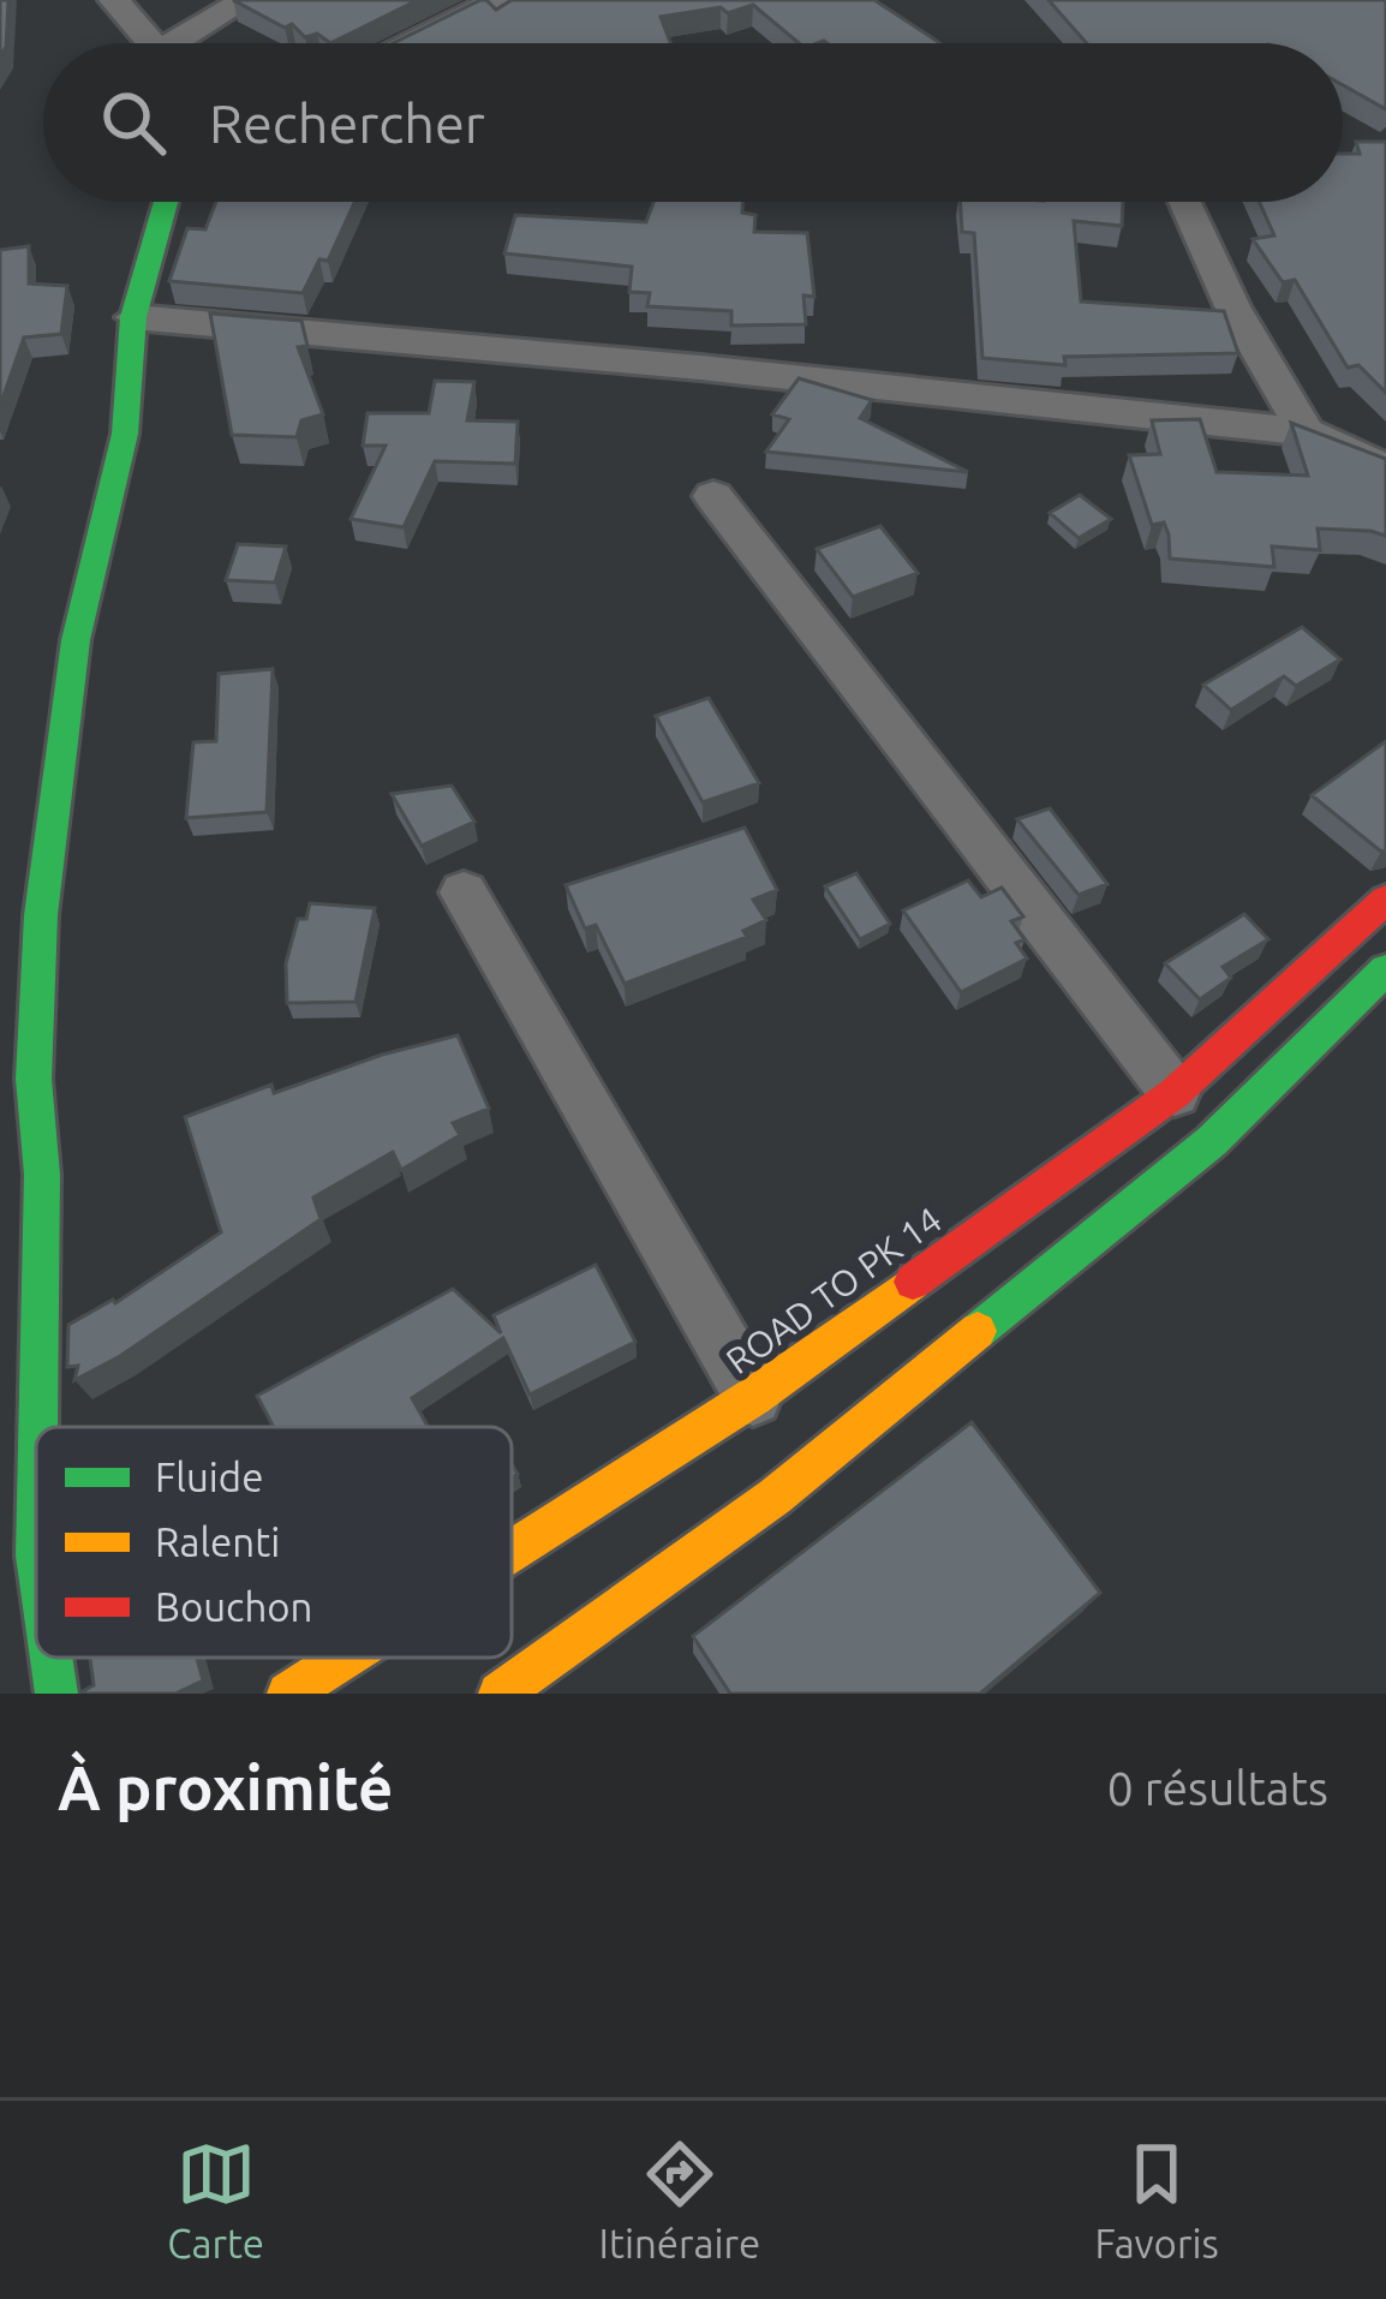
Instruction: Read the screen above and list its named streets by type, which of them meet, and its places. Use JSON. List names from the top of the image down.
{
  "streets": {
    "main road": ["ROAD TO PK 14"]
  },
  "legend": ["Fluide", "Ralenti", "Bouchon"],
  "page": {
    "search": "Rechercher",
    "heading": ["À proximité", "0 résultats"],
    "nav": ["Carte", "Itinéraire", "Favoris"]
  }
}
